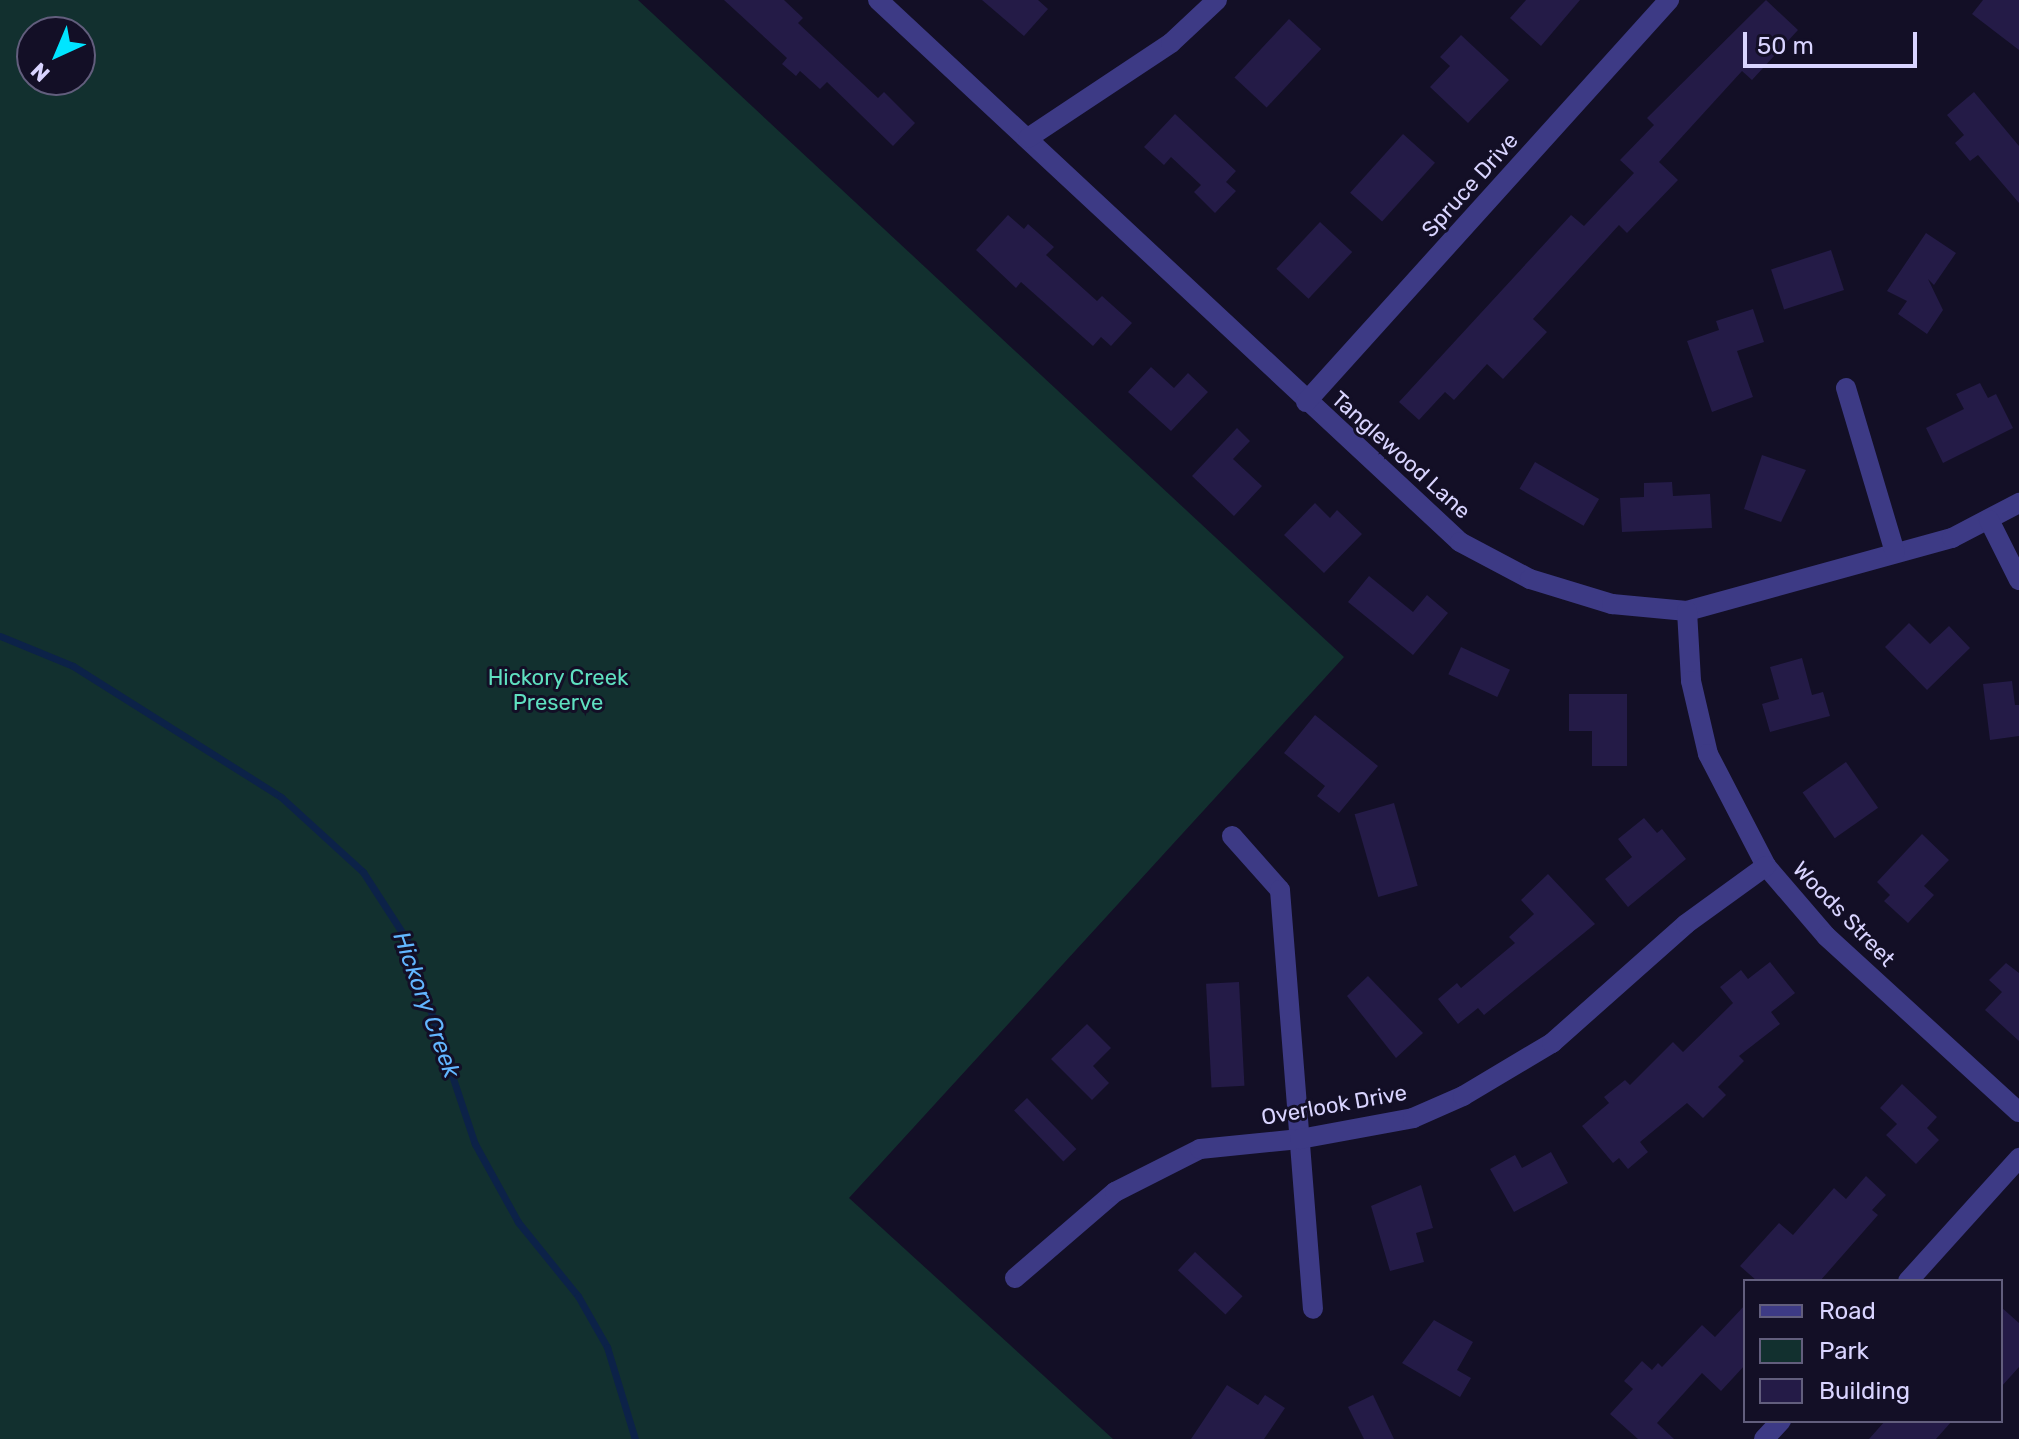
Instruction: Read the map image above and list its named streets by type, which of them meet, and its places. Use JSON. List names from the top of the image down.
{
  "streets": {
    "street": [
      "Spruce Drive",
      "Tanglewood Lane",
      "Woods Street",
      "Overlook Drive"
    ]
  },
  "crossings": [
    ["Spruce Drive", "Tanglewood Lane"],
    ["Tanglewood Lane", "Woods Street"],
    ["Woods Street", "Overlook Drive"]
  ],
  "water": ["Hickory Creek"],
  "parks": ["Hickory Creek Preserve"],
  "legend": ["Road", "Park", "Building"],
  "scale_bar": "50 m",
  "north": "bottom left"
}
